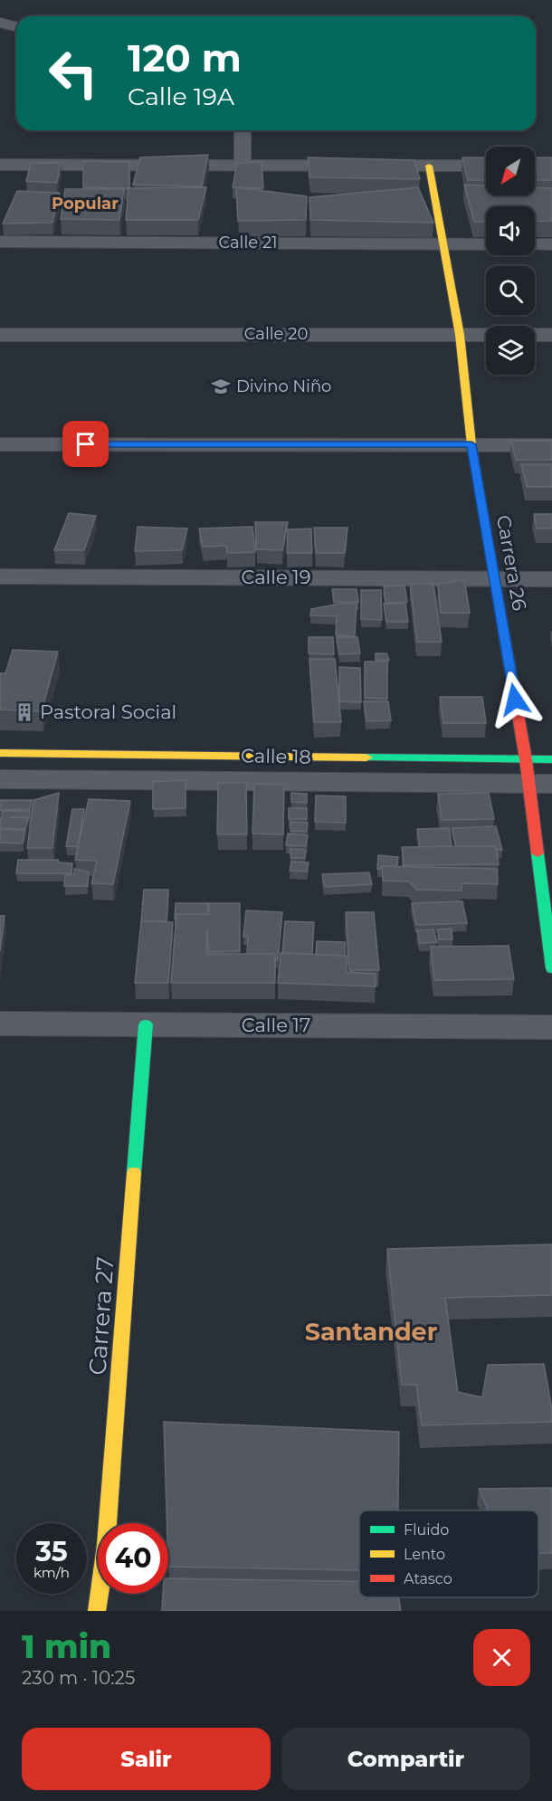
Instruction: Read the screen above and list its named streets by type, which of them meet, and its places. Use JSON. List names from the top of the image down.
{
  "streets": {
    "street": [
      "Calle 21",
      "Calle 20",
      "Carrera 26",
      "Calle 19",
      "Calle 18",
      "Calle 17",
      "Carrera 27"
    ]
  },
  "crossings": [
    ["Calle 21", "Carrera 26"],
    ["Calle 20", "Carrera 26"],
    ["Carrera 26", "Calle 19"],
    ["Carrera 26", "Calle 18"],
    ["Calle 17", "Carrera 27"]
  ],
  "districts": ["Popular", "Santander"],
  "places": {
    "school or university": ["Divino Niño"],
    "building": ["Pastoral Social"]
  },
  "legend": ["Fluido", "Lento", "Atasco"],
  "north": "bottom left",
  "page": {
    "turn": ["120 m", "Calle 19A"],
    "speed": "35 km/h",
    "limit": "40",
    "heading": ["1 min", "230 m · 10:25"],
    "buttons": ["Salir", "Compartir"]
  }
}
